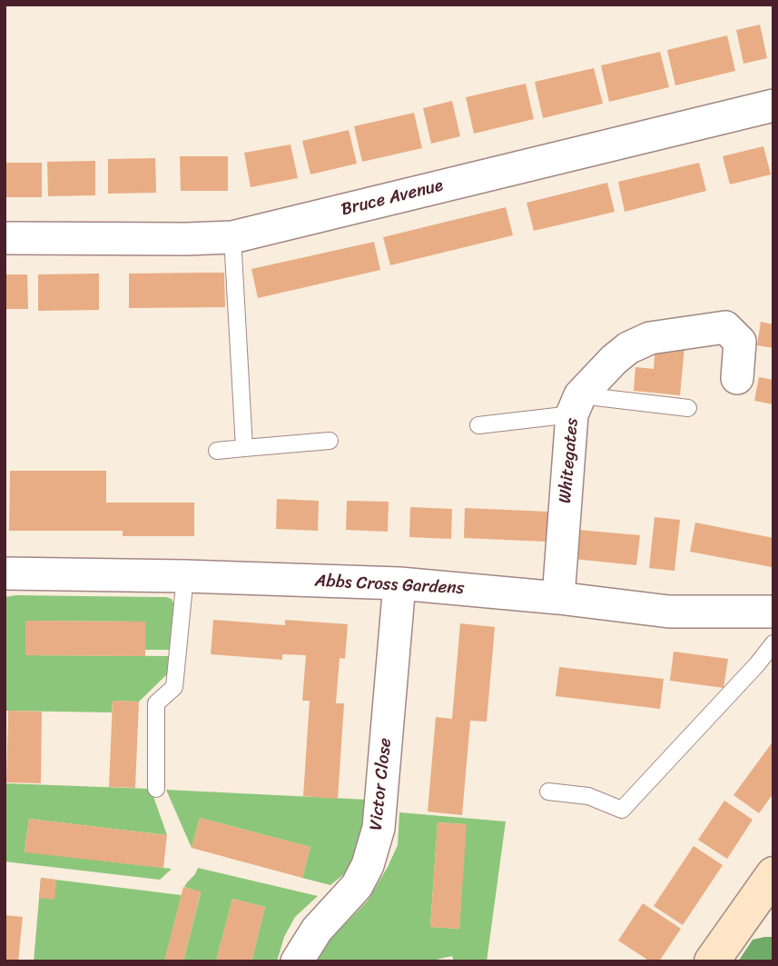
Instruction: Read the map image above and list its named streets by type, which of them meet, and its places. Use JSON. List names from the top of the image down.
{
  "streets": {
    "street": [
      "Bruce Avenue",
      "Whitegates",
      "Abbs Cross Gardens",
      "Victor Close"
    ]
  },
  "crossings": [
    ["Whitegates", "Abbs Cross Gardens"],
    ["Abbs Cross Gardens", "Victor Close"]
  ]
}
